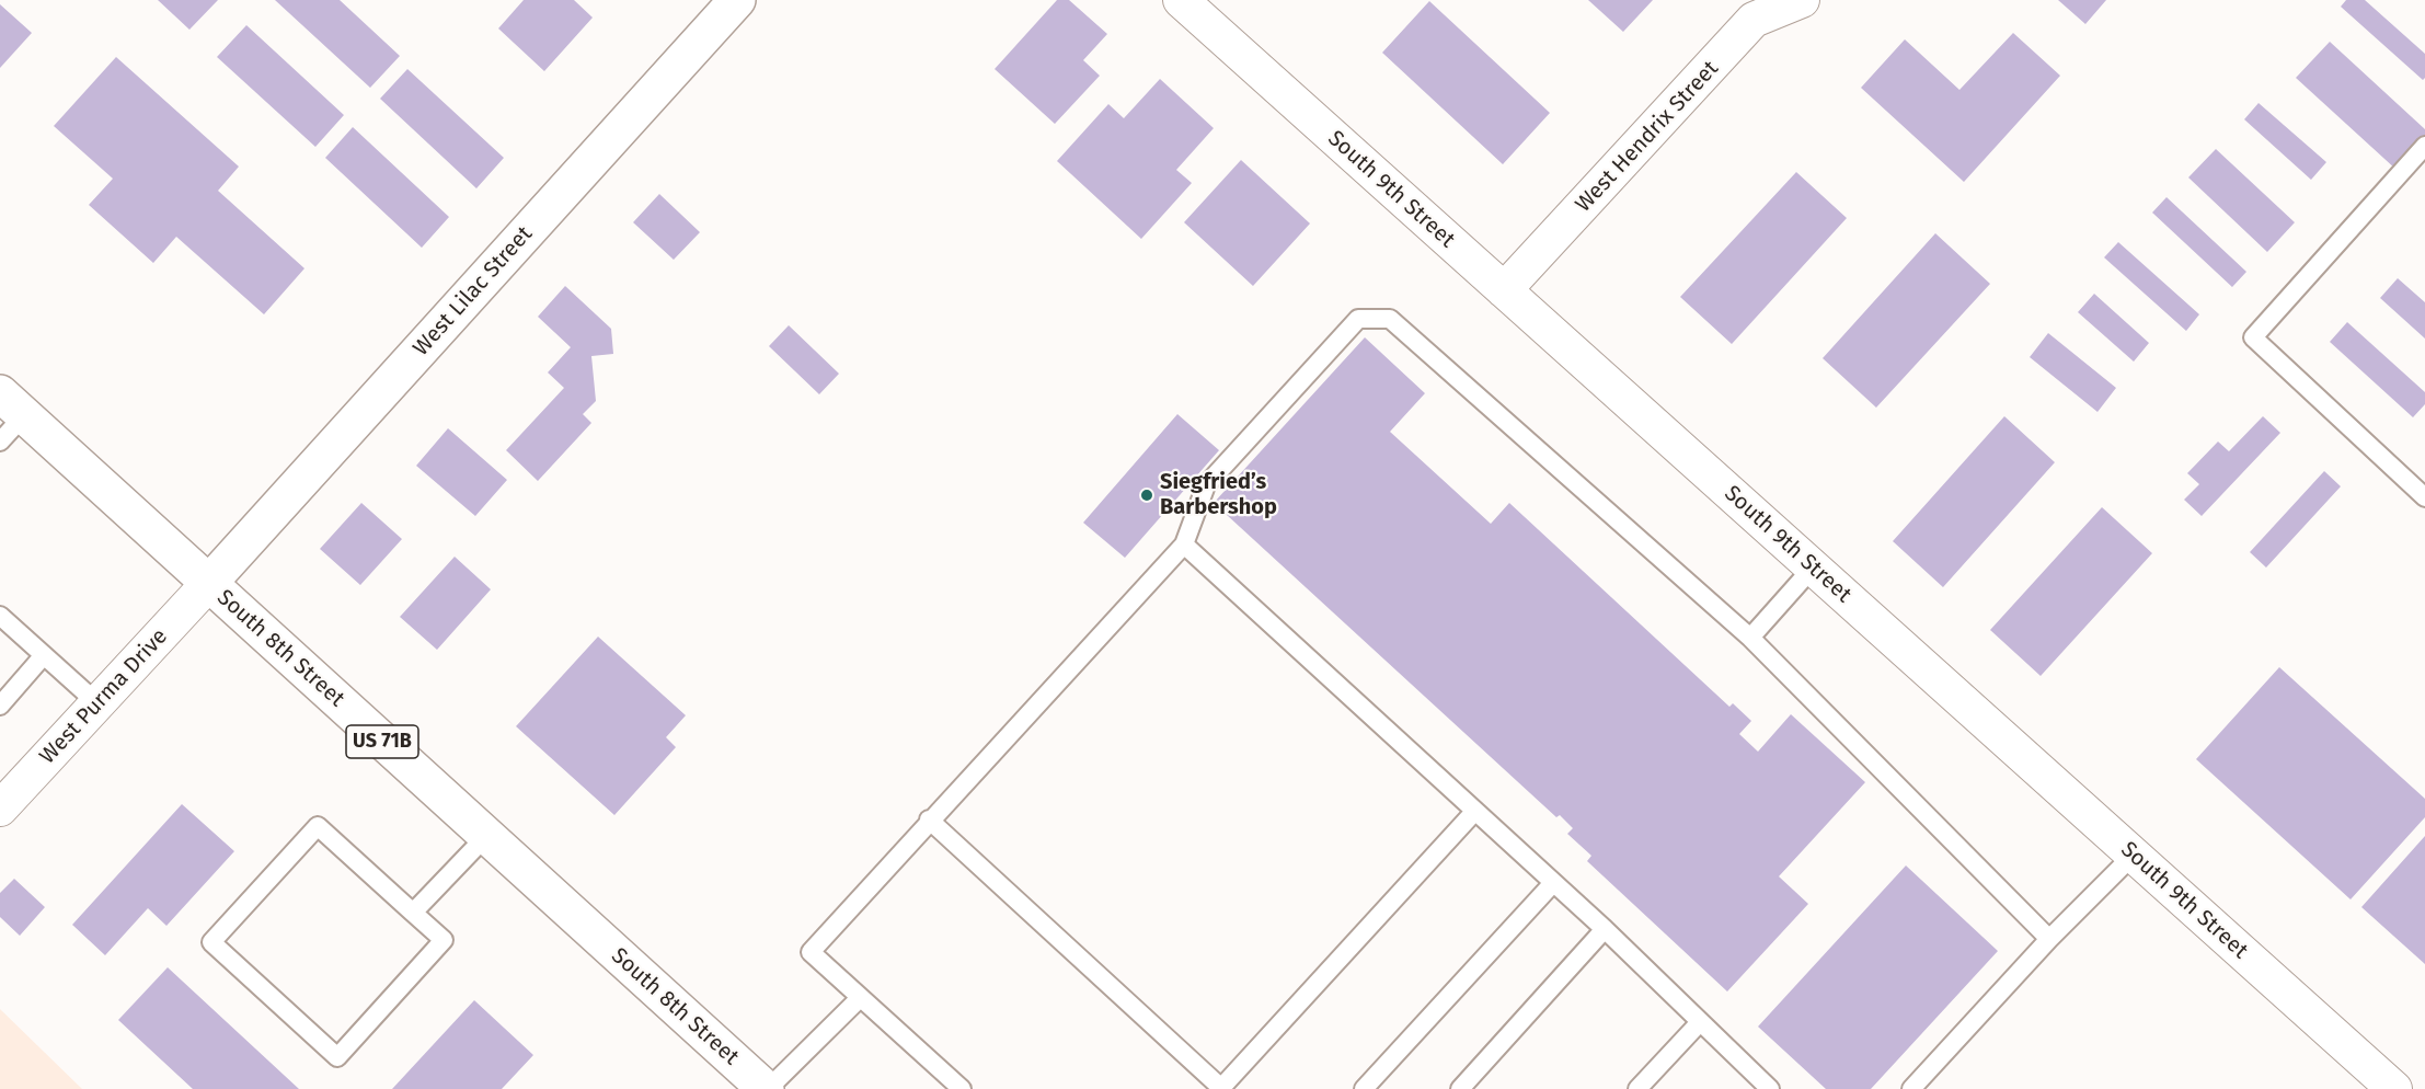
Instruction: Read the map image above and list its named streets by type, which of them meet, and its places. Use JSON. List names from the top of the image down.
{
  "streets": {
    "main road": ["West Lilac Street", "South 8th Street", "US 71B"],
    "street": ["West Hendrix Street", "South 9th Street", "West Purma Drive"]
  },
  "crossings": [
    ["West Hendrix Street", "South 9th Street"],
    ["West Lilac Street", "South 8th Street"],
    ["West Lilac Street", "West Purma Drive"],
    ["South 8th Street", "West Purma Drive"]
  ],
  "places": ["Siegfried’s Barbershop"]
}
